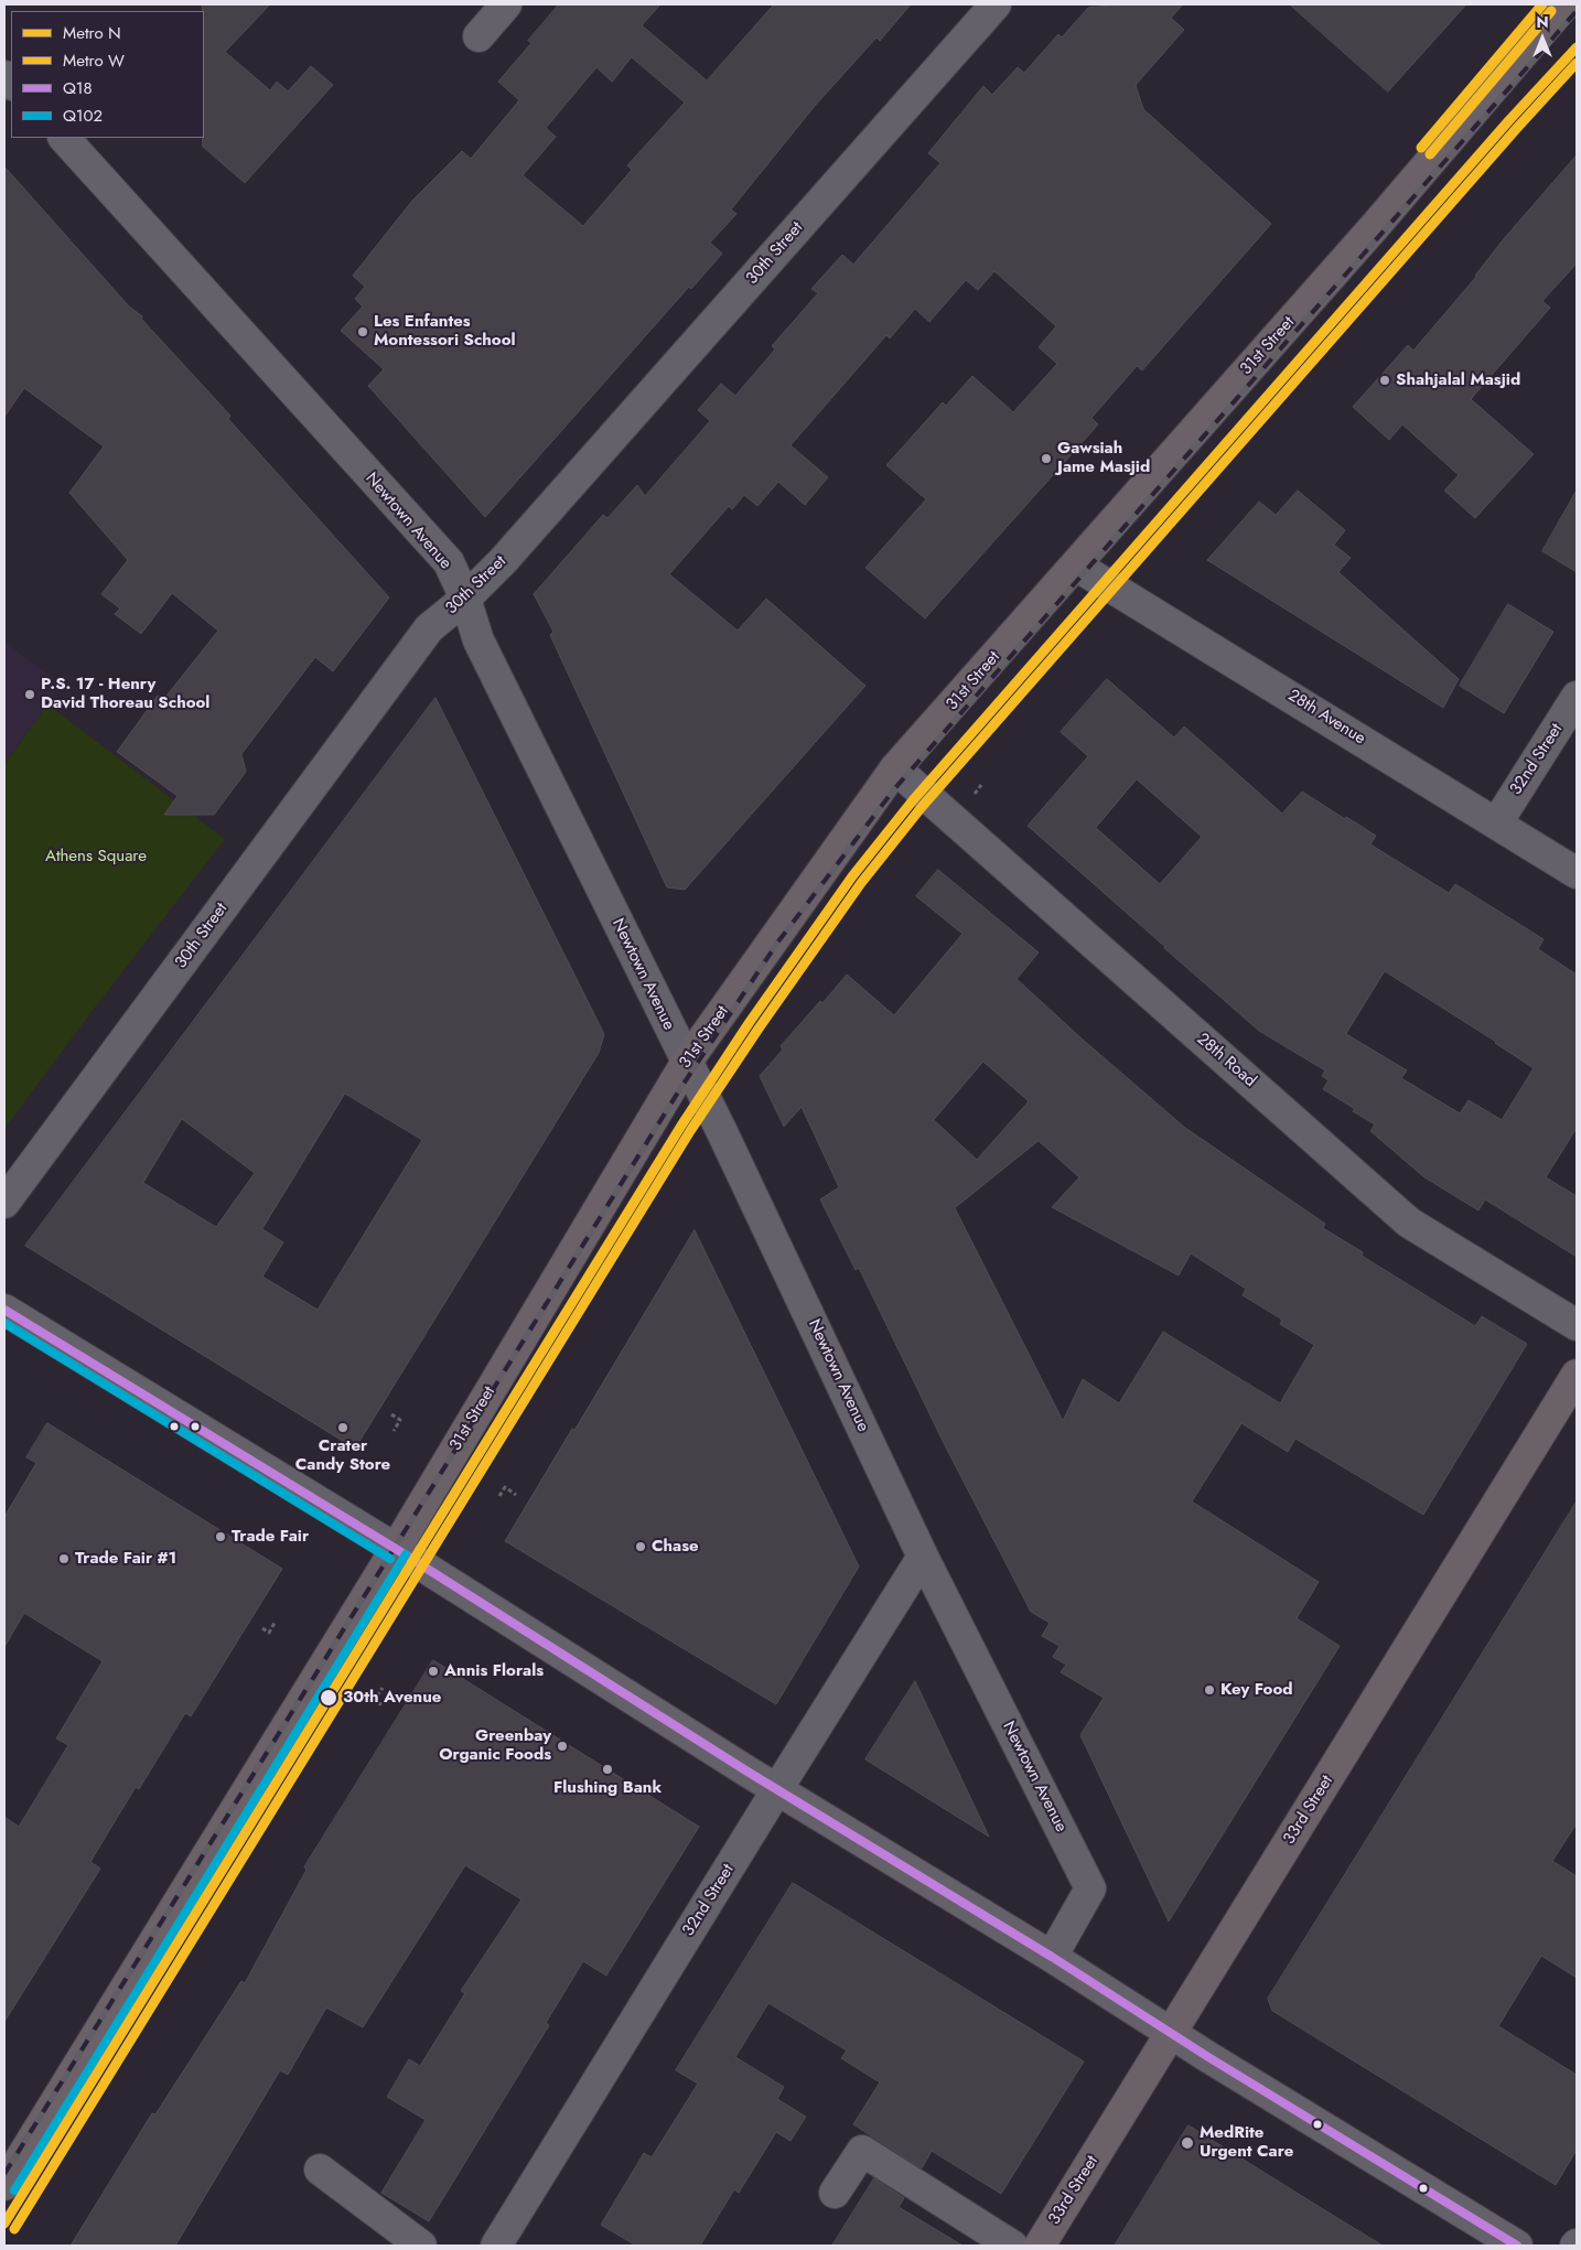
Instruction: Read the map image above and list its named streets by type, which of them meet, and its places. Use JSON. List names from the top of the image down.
{
  "streets": {
    "main road": ["31st Street", "33rd Street"],
    "street": [
      "30th Street",
      "Newtown Avenue",
      "28th Avenue",
      "32nd Street",
      "28th Road"
    ]
  },
  "crossings": [
    ["30th Street", "Newtown Avenue"],
    ["31st Street", "Newtown Avenue"],
    ["31st Street", "28th Avenue"],
    ["31st Street", "28th Road"],
    ["Newtown Avenue", "32nd Street"],
    ["28th Avenue", "32nd Street"]
  ],
  "parks": ["Athens Square"],
  "places": [
    "Les Enfantes Montessori School",
    "Shahjalal Masjid",
    "Gawsiah Jame Masjid",
    "P.S. 17 - Henry David Thoreau School",
    "Crater Candy Store",
    "Trade Fair",
    "Chase",
    "Trade Fair #1",
    "Annis Florals",
    "Key Food",
    "30th Avenue",
    "Greenbay Organic Foods",
    "Flushing Bank",
    "MedRite Urgent Care"
  ],
  "lines": [
    "metro line N",
    "metro line W",
    "transit line Q18",
    "transit line Q102"
  ],
  "legend": [
    "Metro N",
    "Metro W",
    "Q18",
    "Q102"
  ],
  "north": "top"
}
